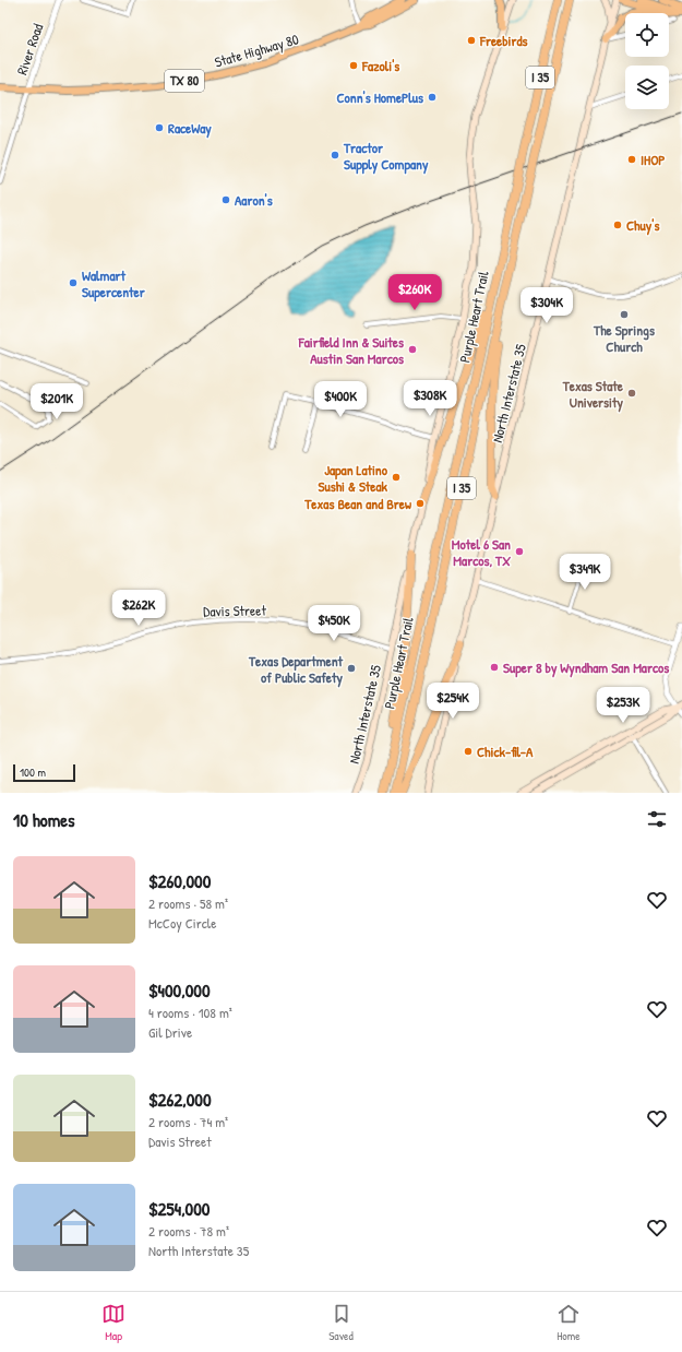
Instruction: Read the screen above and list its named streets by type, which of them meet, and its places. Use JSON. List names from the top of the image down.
{
  "streets": {
    "highway": ["I 35", "Purple Heart Trail"],
    "main road": ["State Highway 80", "TX 80", "North Interstate 35"],
    "street": ["River Road", "Davis Street"]
  },
  "crossings": [
    ["River Road", "State Highway 80"],
    ["North Interstate 35", "Davis Street"]
  ],
  "places": [
    "Freebirds",
    "Fazoli's",
    "Conn's HomePlus",
    "RaceWay",
    "Tractor Supply Company",
    "IHOP",
    "Aaron's",
    "Chuy's",
    "Walmart Supercenter",
    "The Springs Church",
    "Fairfield Inn & Suites Austin San Marcos",
    "Texas State University",
    "Japan Latino Sushi & Steak",
    "Texas Bean and Brew",
    "Motel 6 San Marcos, TX",
    "Super 8 by Wyndham San Marcos",
    "Texas Department of Public Safety",
    "Chick-fil-A"
  ],
  "scale_bar": "100 m",
  "page": {
    "price": [
      "$260K",
      "$304K",
      "$308K",
      "$400K",
      "$201K",
      "$349K",
      "$262K",
      "$450K",
      "$254K",
      "$253K"
    ],
    "scale": "100 m",
    "heading": "10 homes",
    "list": [
      {
        "name": "$260,000",
        "note": "2 rooms · 58 m² · McCoy Circle"
      },
      {
        "name": "$400,000",
        "note": "4 rooms · 108 m² · Gil Drive"
      },
      {
        "name": "$262,000",
        "note": "2 rooms · 74 m² · Davis Street"
      },
      {
        "name": "$254,000",
        "note": "2 rooms · 78 m² · North Interstate 35"
      }
    ],
    "tabs": ["Map", "Saved", "Home"]
  }
}
